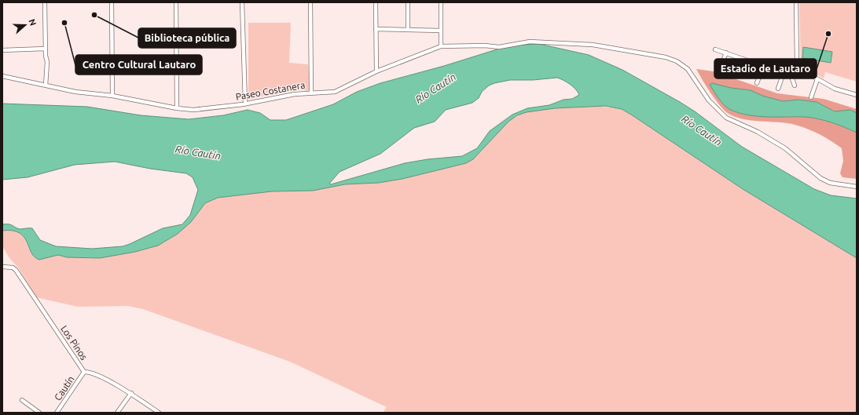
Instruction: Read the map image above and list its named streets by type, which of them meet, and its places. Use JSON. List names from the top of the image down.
{
  "streets": {
    "street": ["Paseo Costanera", "Los Pinos", "Cautín"]
  },
  "crossings": [
    ["Los Pinos", "Cautín"]
  ],
  "water": ["Río Cautín"],
  "places": ["Biblioteca pública", "Centro Cultural Lautaro", "Estadio de Lautaro"],
  "north": "right"
}
